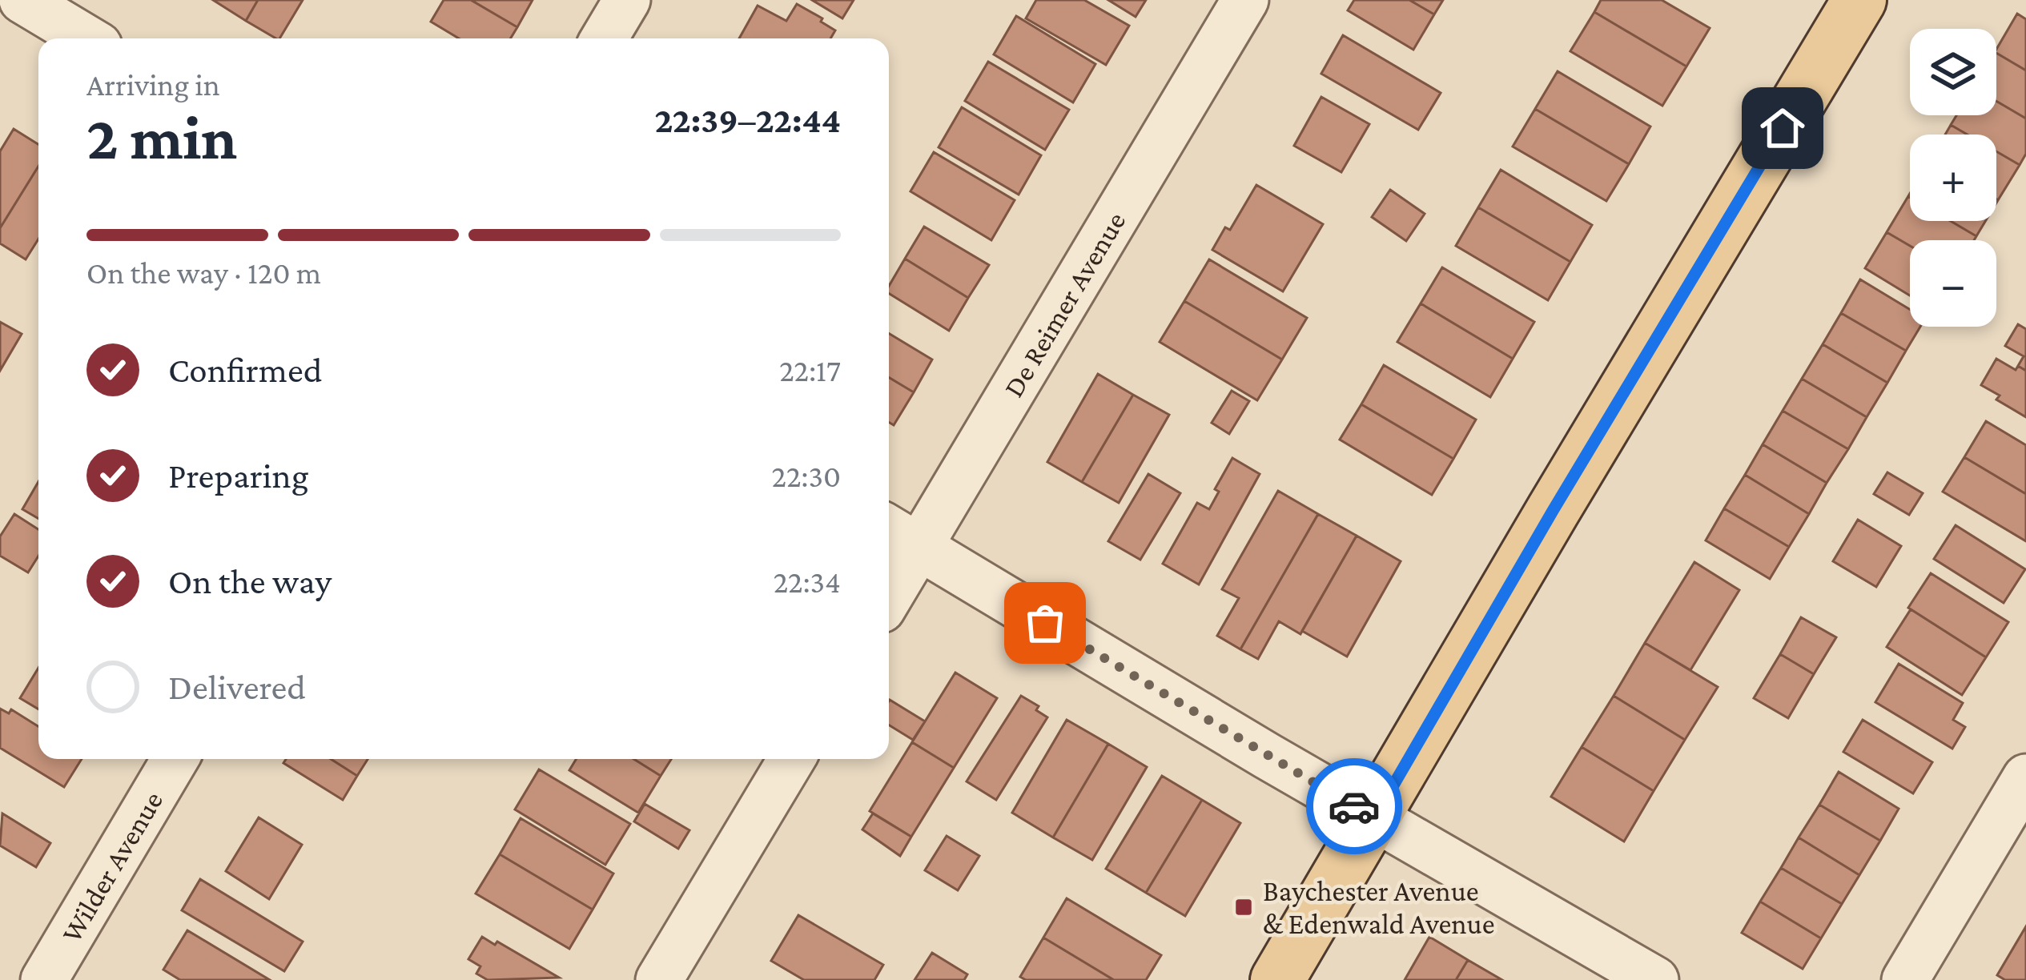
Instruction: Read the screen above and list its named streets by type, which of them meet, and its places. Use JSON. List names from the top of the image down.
{
  "streets": {
    "street": ["De Reimer Avenue", "Wilder Avenue"]
  },
  "places": {
    "transit": ["Baychester Avenue & Edenwald Avenue"]
  },
  "page": {
    "map_buttons": ["+", "−"],
    "heading": ["2 min", "Arriving in", "22:39–22:44"],
    "bar": "On the way · 120 m",
    "list": [
      ["Confirmed", "22:17"],
      ["Preparing", "22:30"],
      ["On the way", "22:34"],
      "Delivered"
    ]
  }
}
